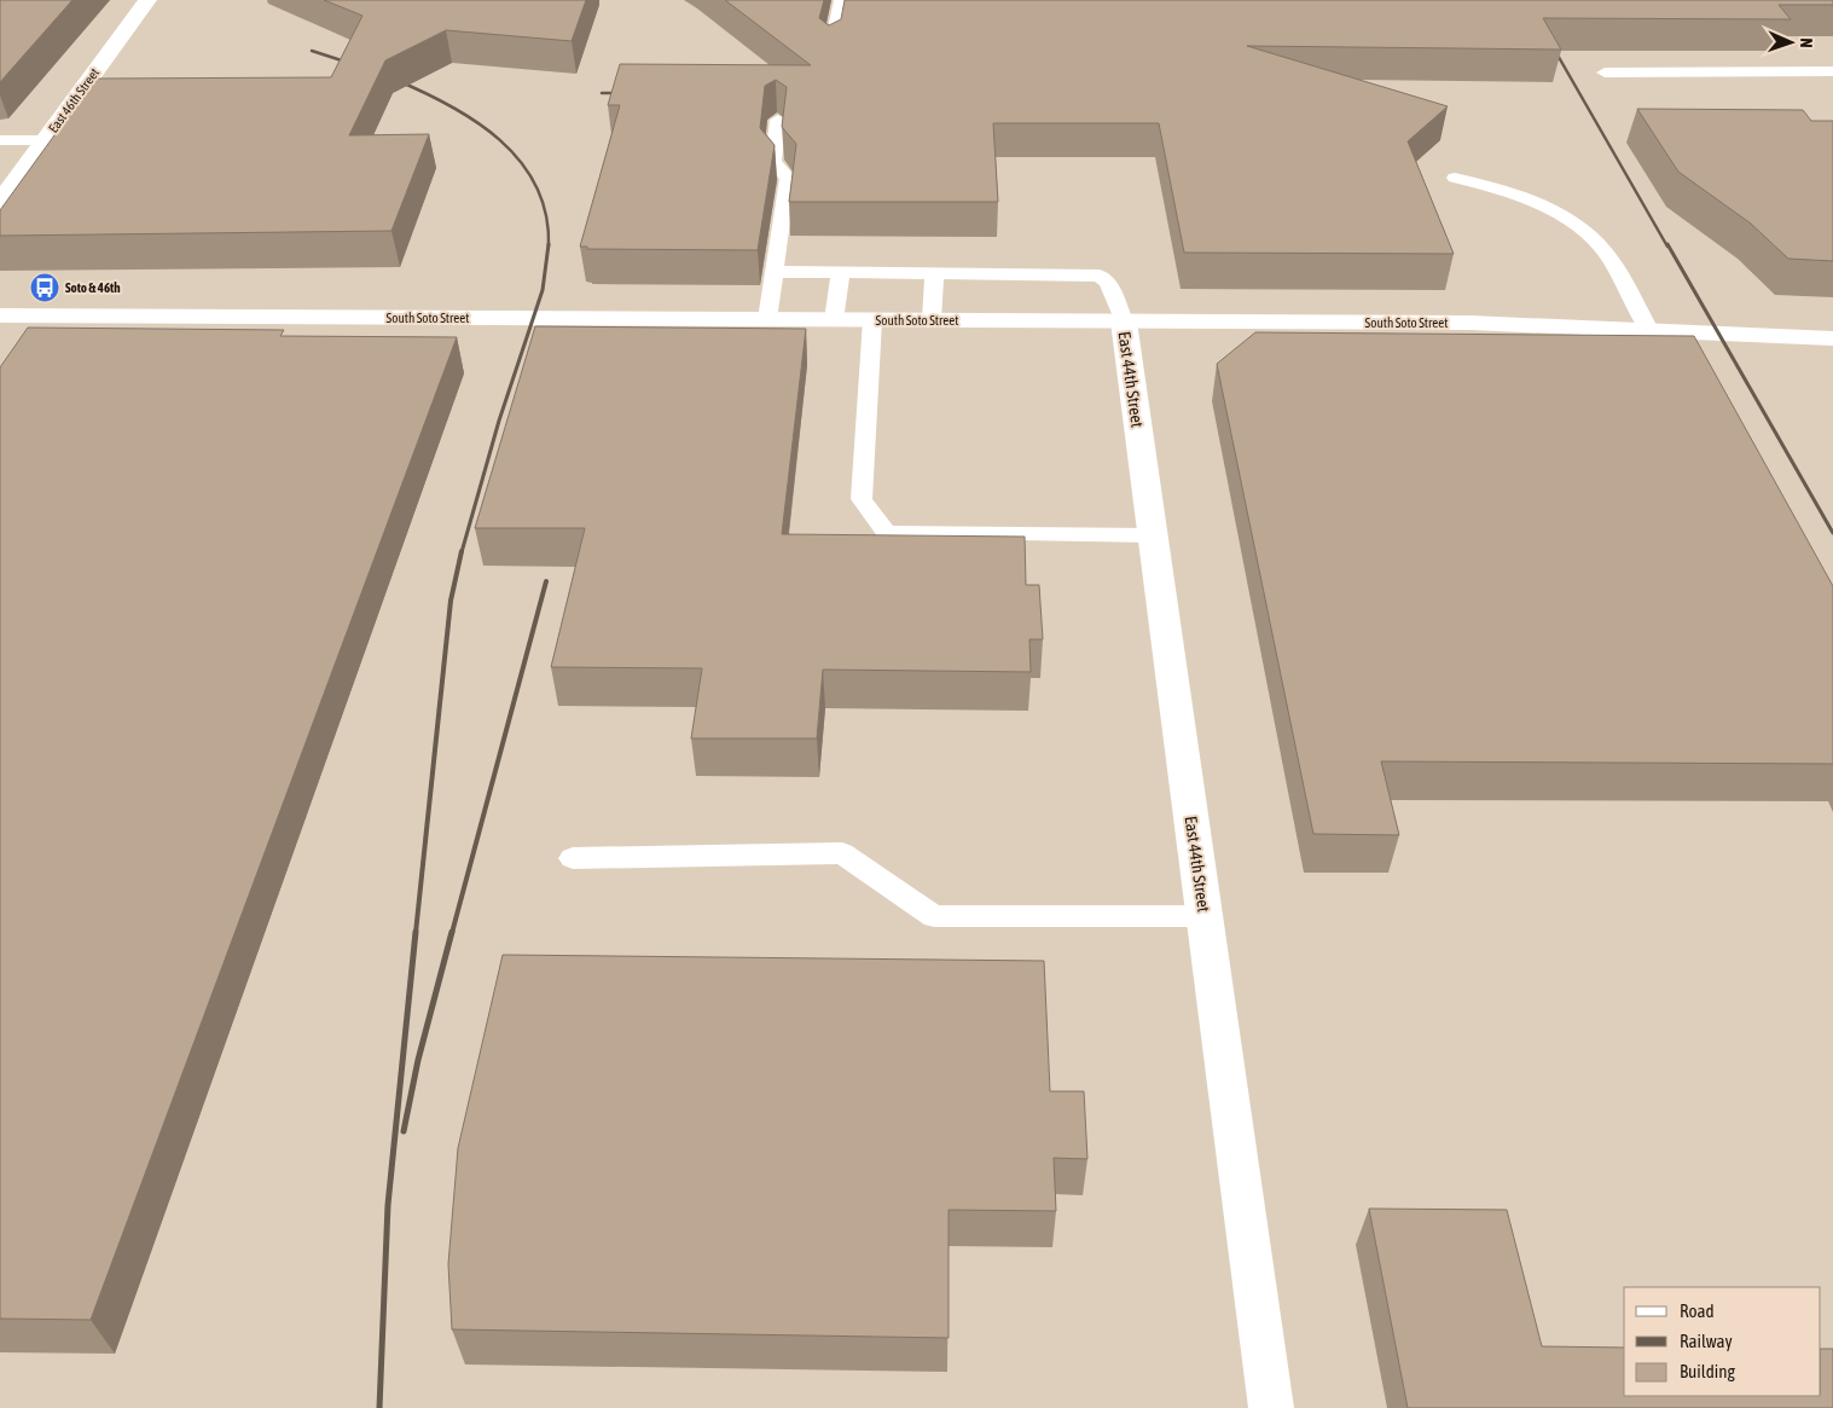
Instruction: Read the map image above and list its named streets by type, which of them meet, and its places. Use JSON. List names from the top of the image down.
{
  "streets": {
    "main road": ["East 46th Street", "South Soto Street", "East 44th Street"]
  },
  "crossings": [
    ["South Soto Street", "East 44th Street"]
  ],
  "places": {
    "bus stop": ["Soto & 46th"]
  },
  "legend": ["Road", "Railway", "Building"],
  "north": "right"
}
